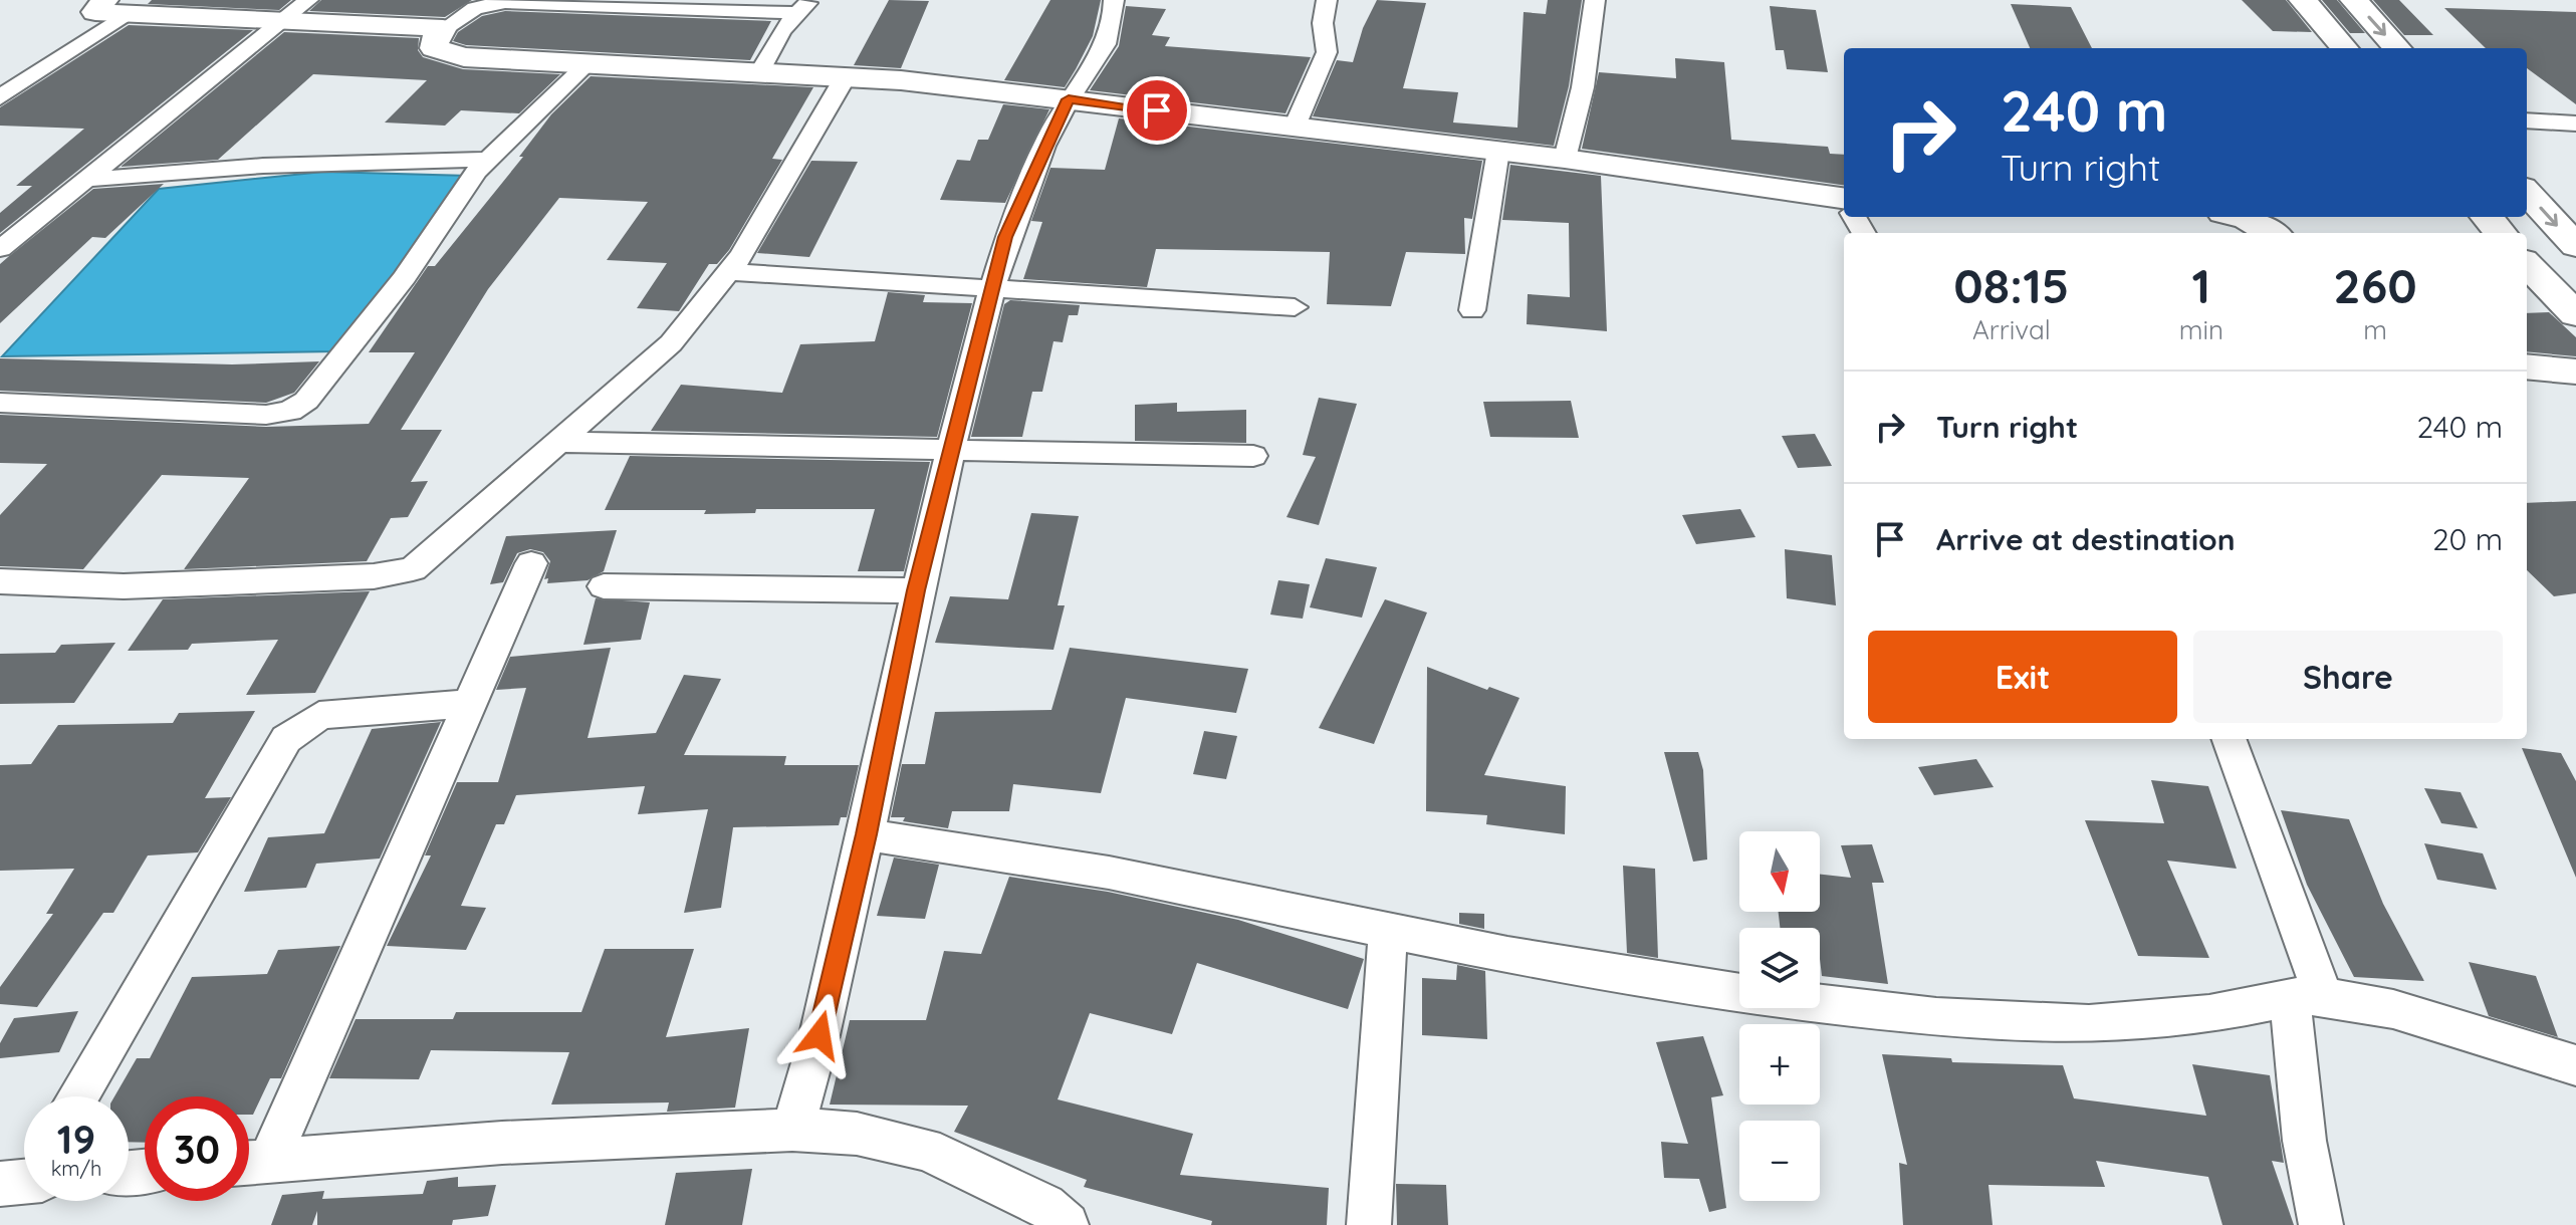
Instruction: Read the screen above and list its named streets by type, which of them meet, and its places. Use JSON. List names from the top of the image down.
{
  "north": "bottom",
  "page": {
    "turn": ["240 m", "Turn right"],
    "eta": [
      "08:15",
      "Arrival",
      "1",
      "min",
      "260",
      "m"
    ],
    "list": [
      {
        "name": "Turn right",
        "value": "240 m"
      },
      {
        "name": "Arrive at destination",
        "value": "20 m"
      }
    ],
    "buttons": ["Exit", "Share"],
    "map_buttons": ["+", "−"],
    "speed": "19 km/h",
    "limit": "30"
  }
}
